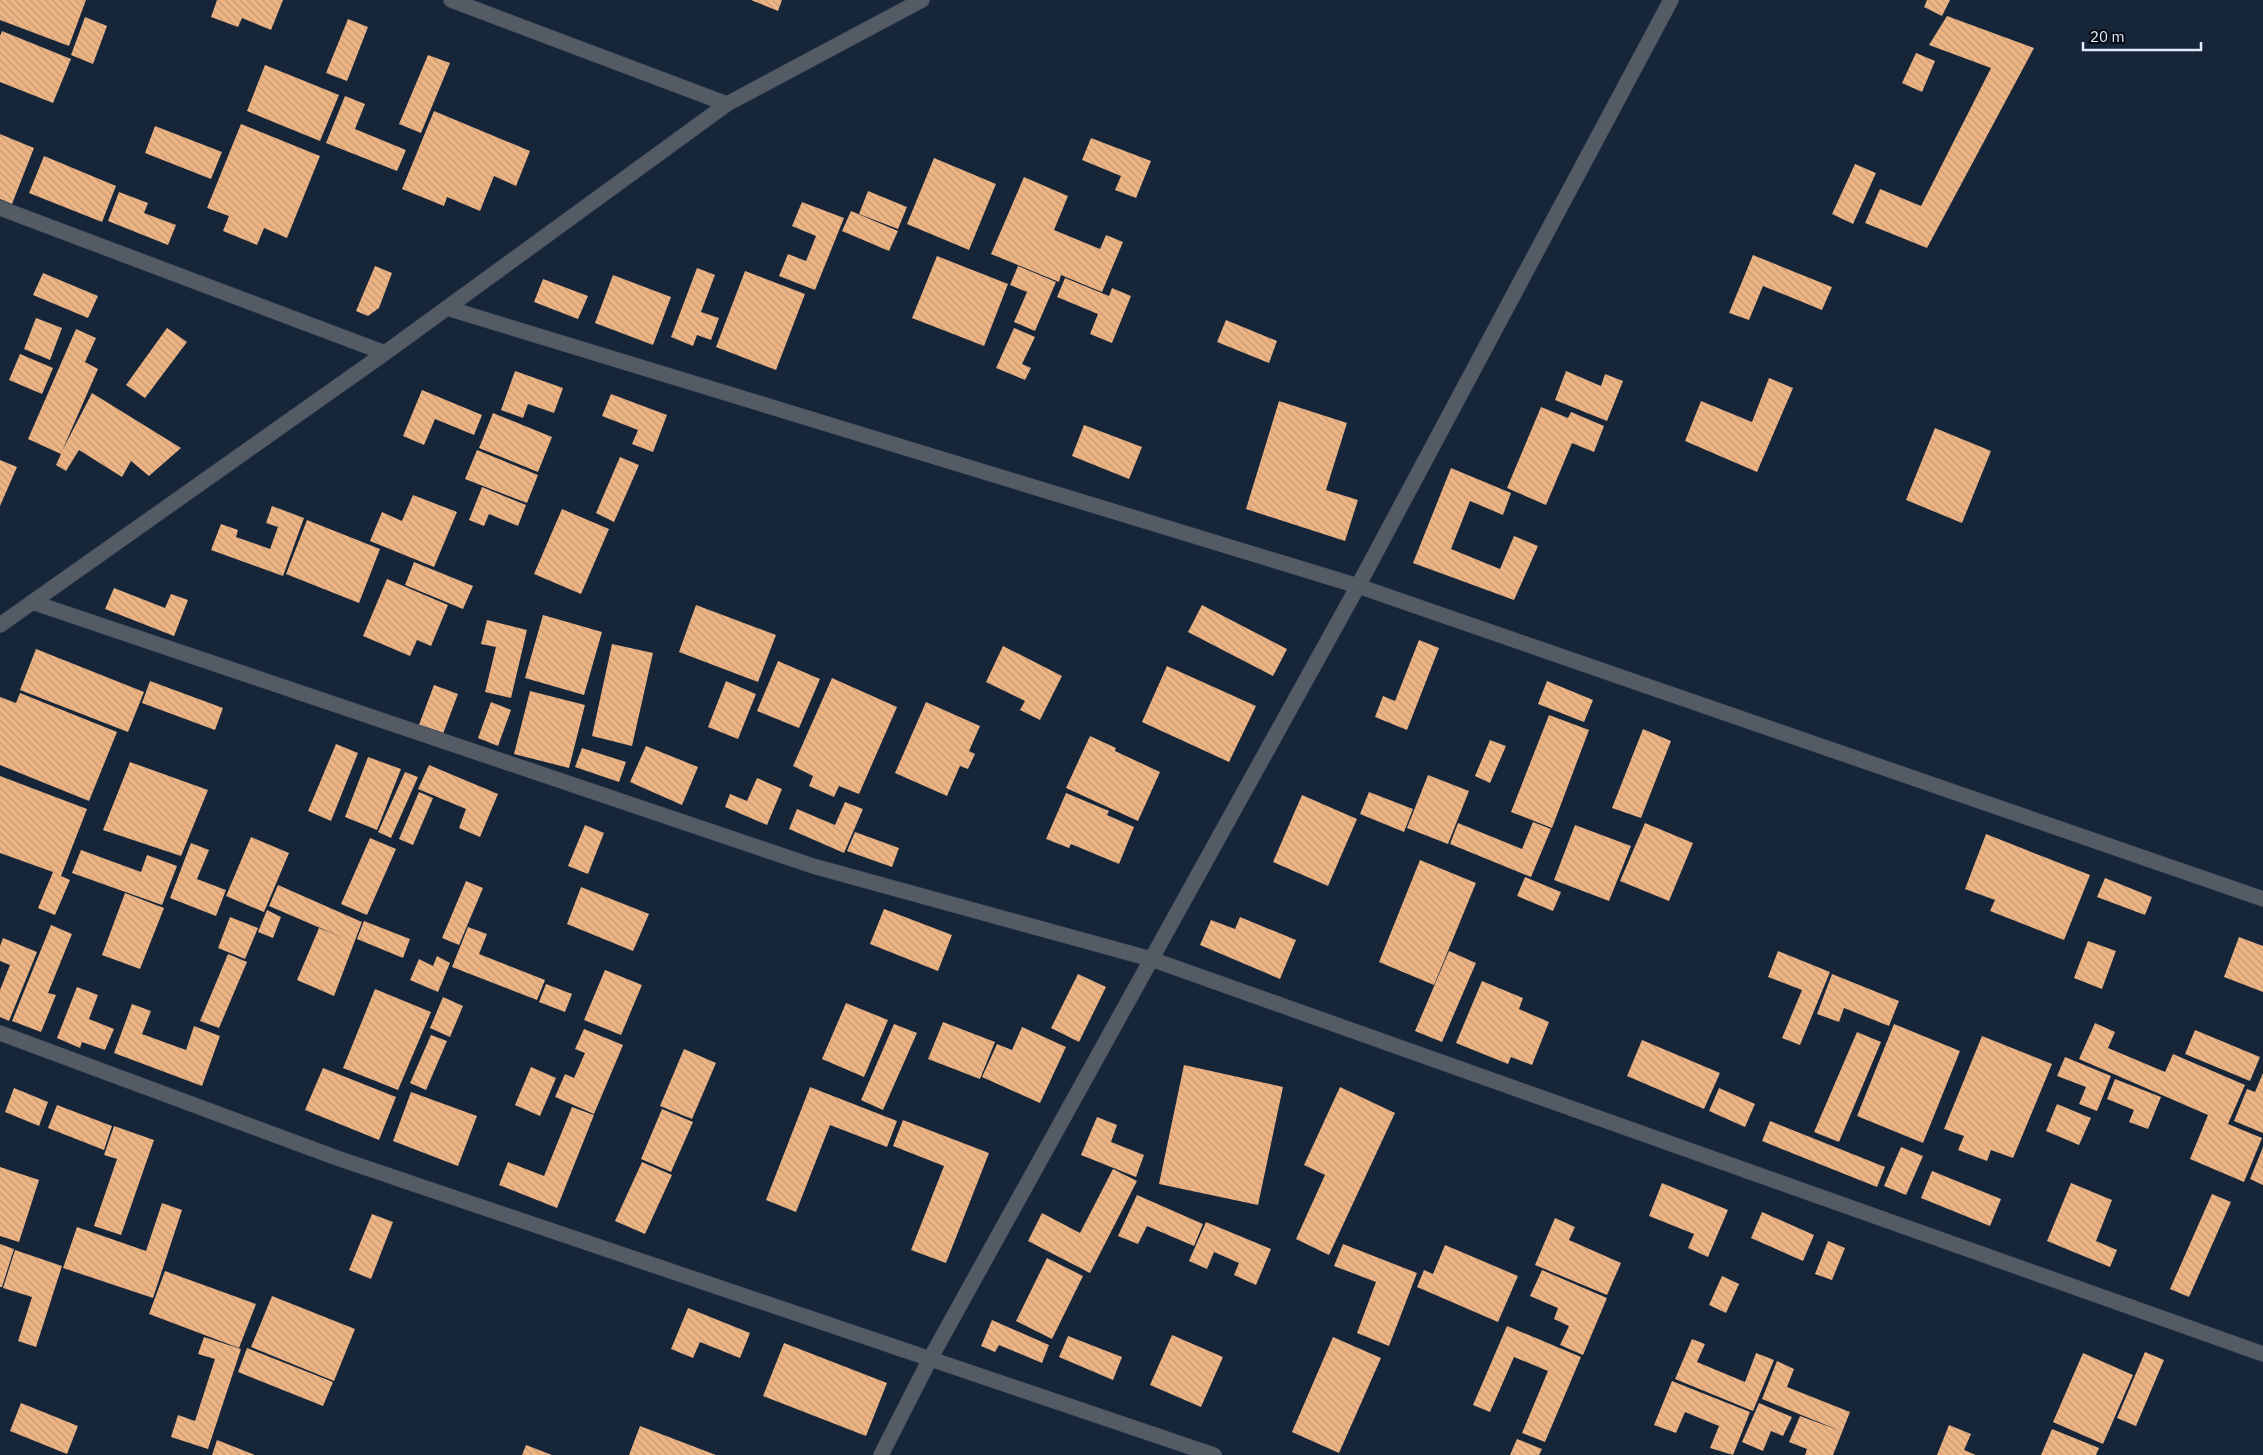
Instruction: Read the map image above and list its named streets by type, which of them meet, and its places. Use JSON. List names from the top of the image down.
{
  "scale_bar": "20 m"
}
